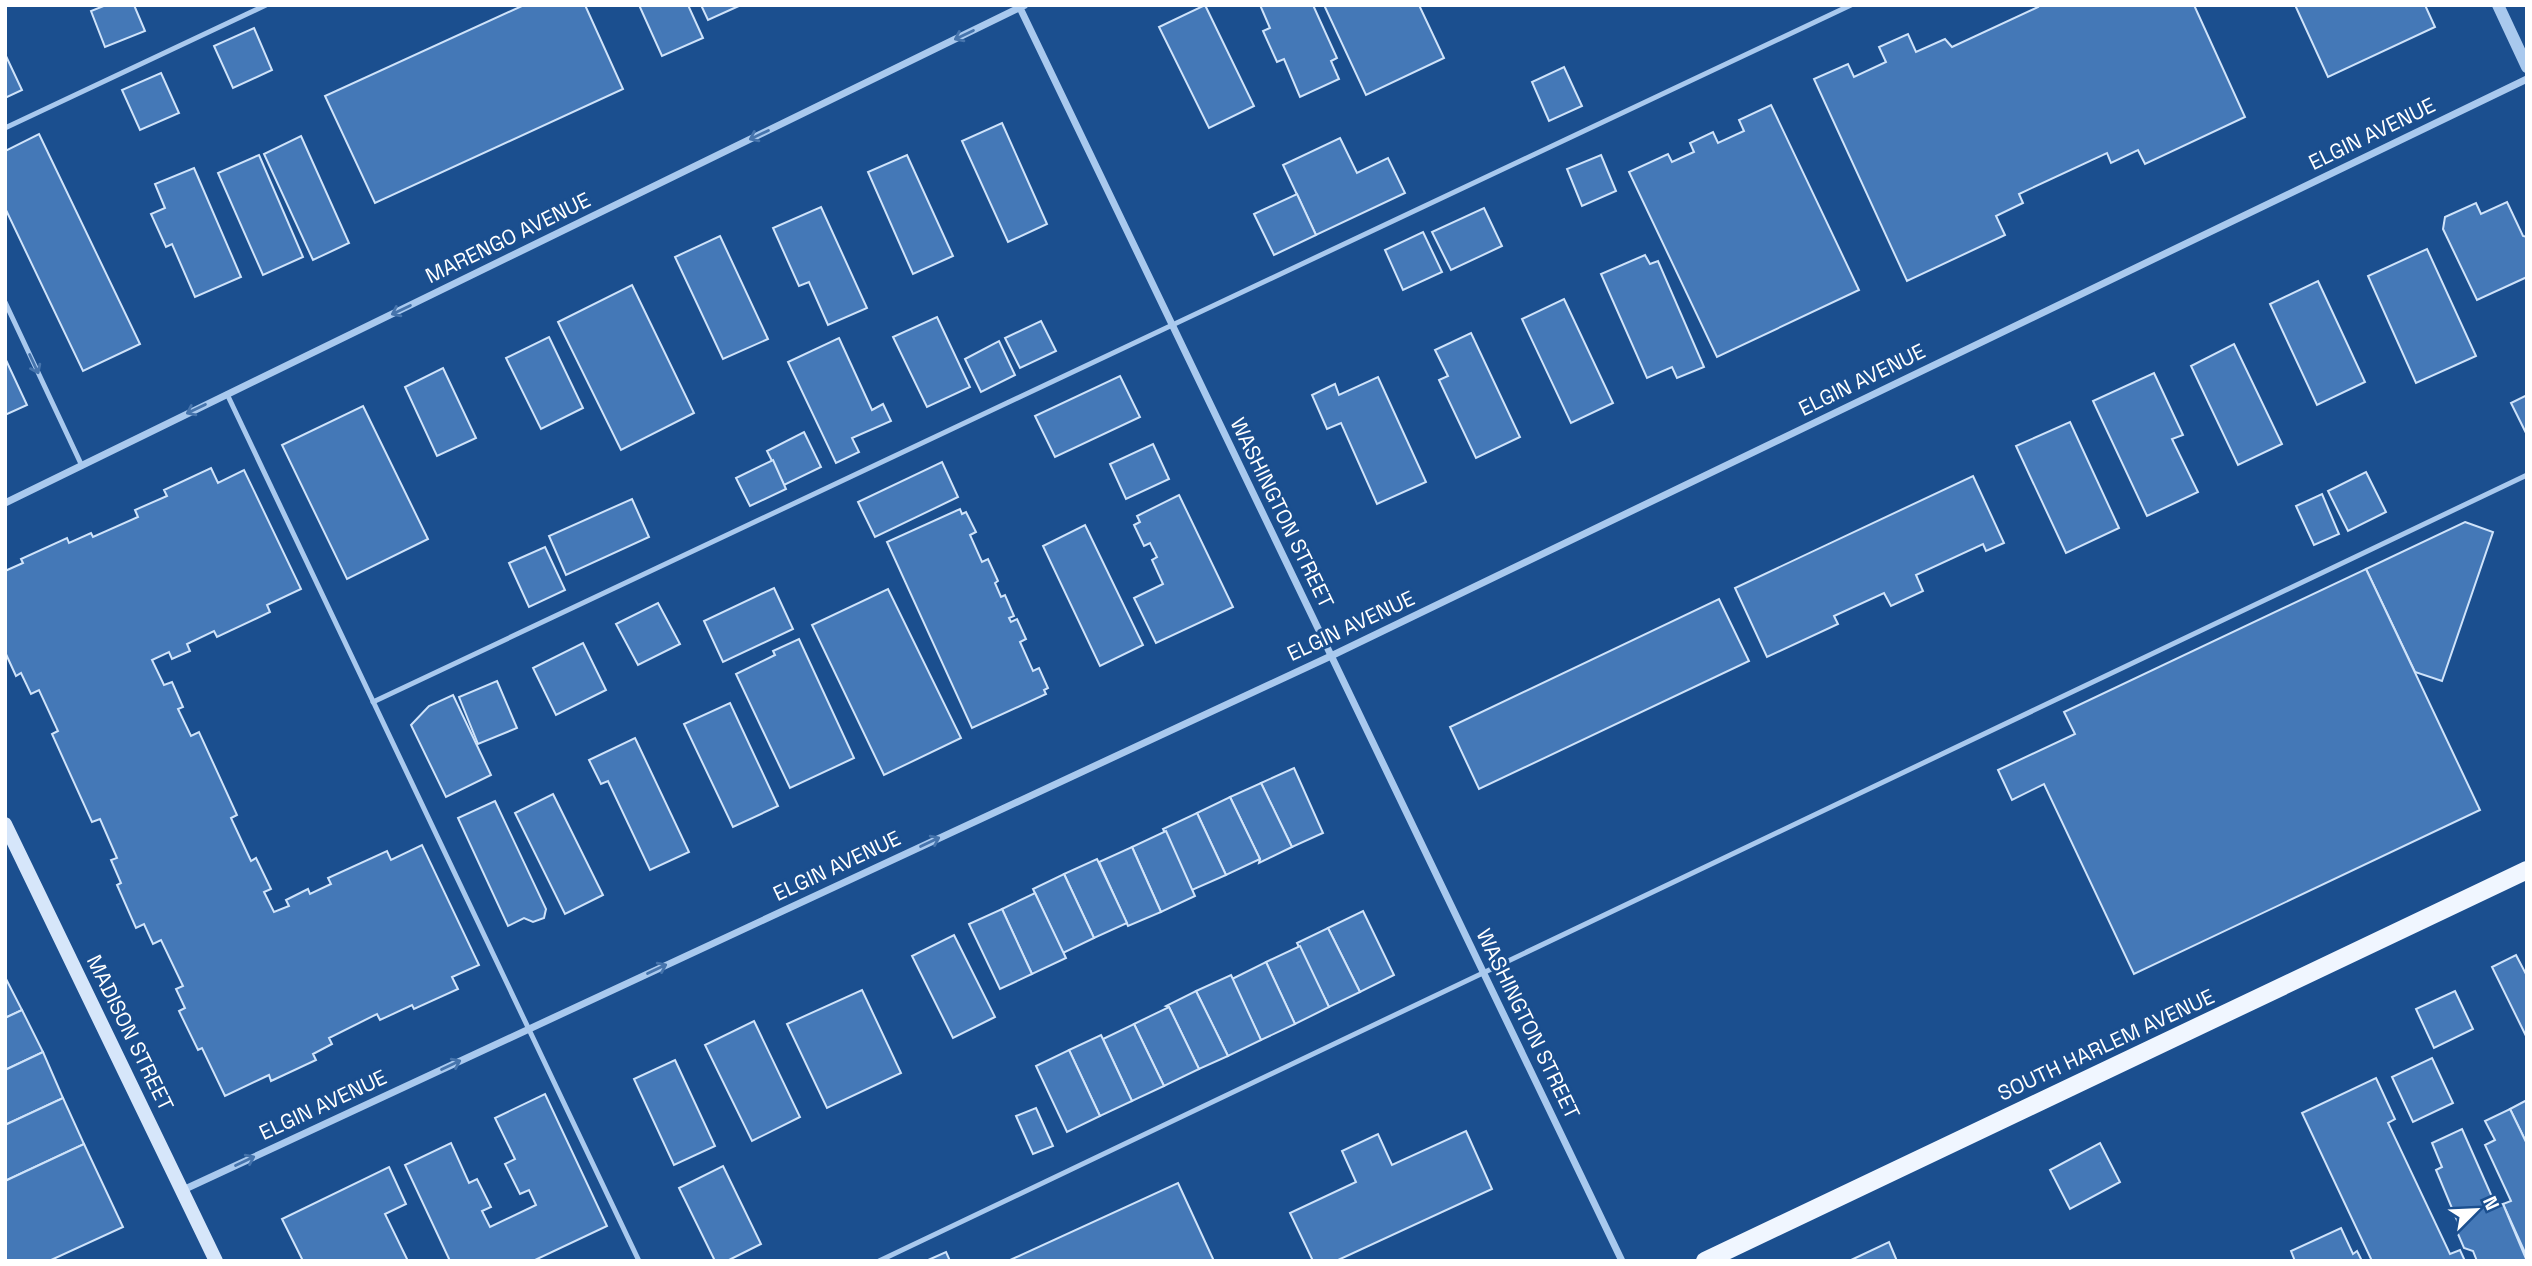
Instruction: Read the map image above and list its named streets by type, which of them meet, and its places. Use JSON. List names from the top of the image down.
{
  "streets": {
    "main road": ["MADISON STREET", "SOUTH HARLEM AVENUE"],
    "street": ["ELGIN AVENUE", "MARENGO AVENUE", "WASHINGTON STREET"]
  },
  "crossings": [
    ["ELGIN AVENUE", "WASHINGTON STREET"],
    ["ELGIN AVENUE", "MADISON STREET"],
    ["MARENGO AVENUE", "WASHINGTON STREET"]
  ],
  "one_way": ["ELGIN AVENUE", "MARENGO AVENUE"],
  "north": "top right"
}
